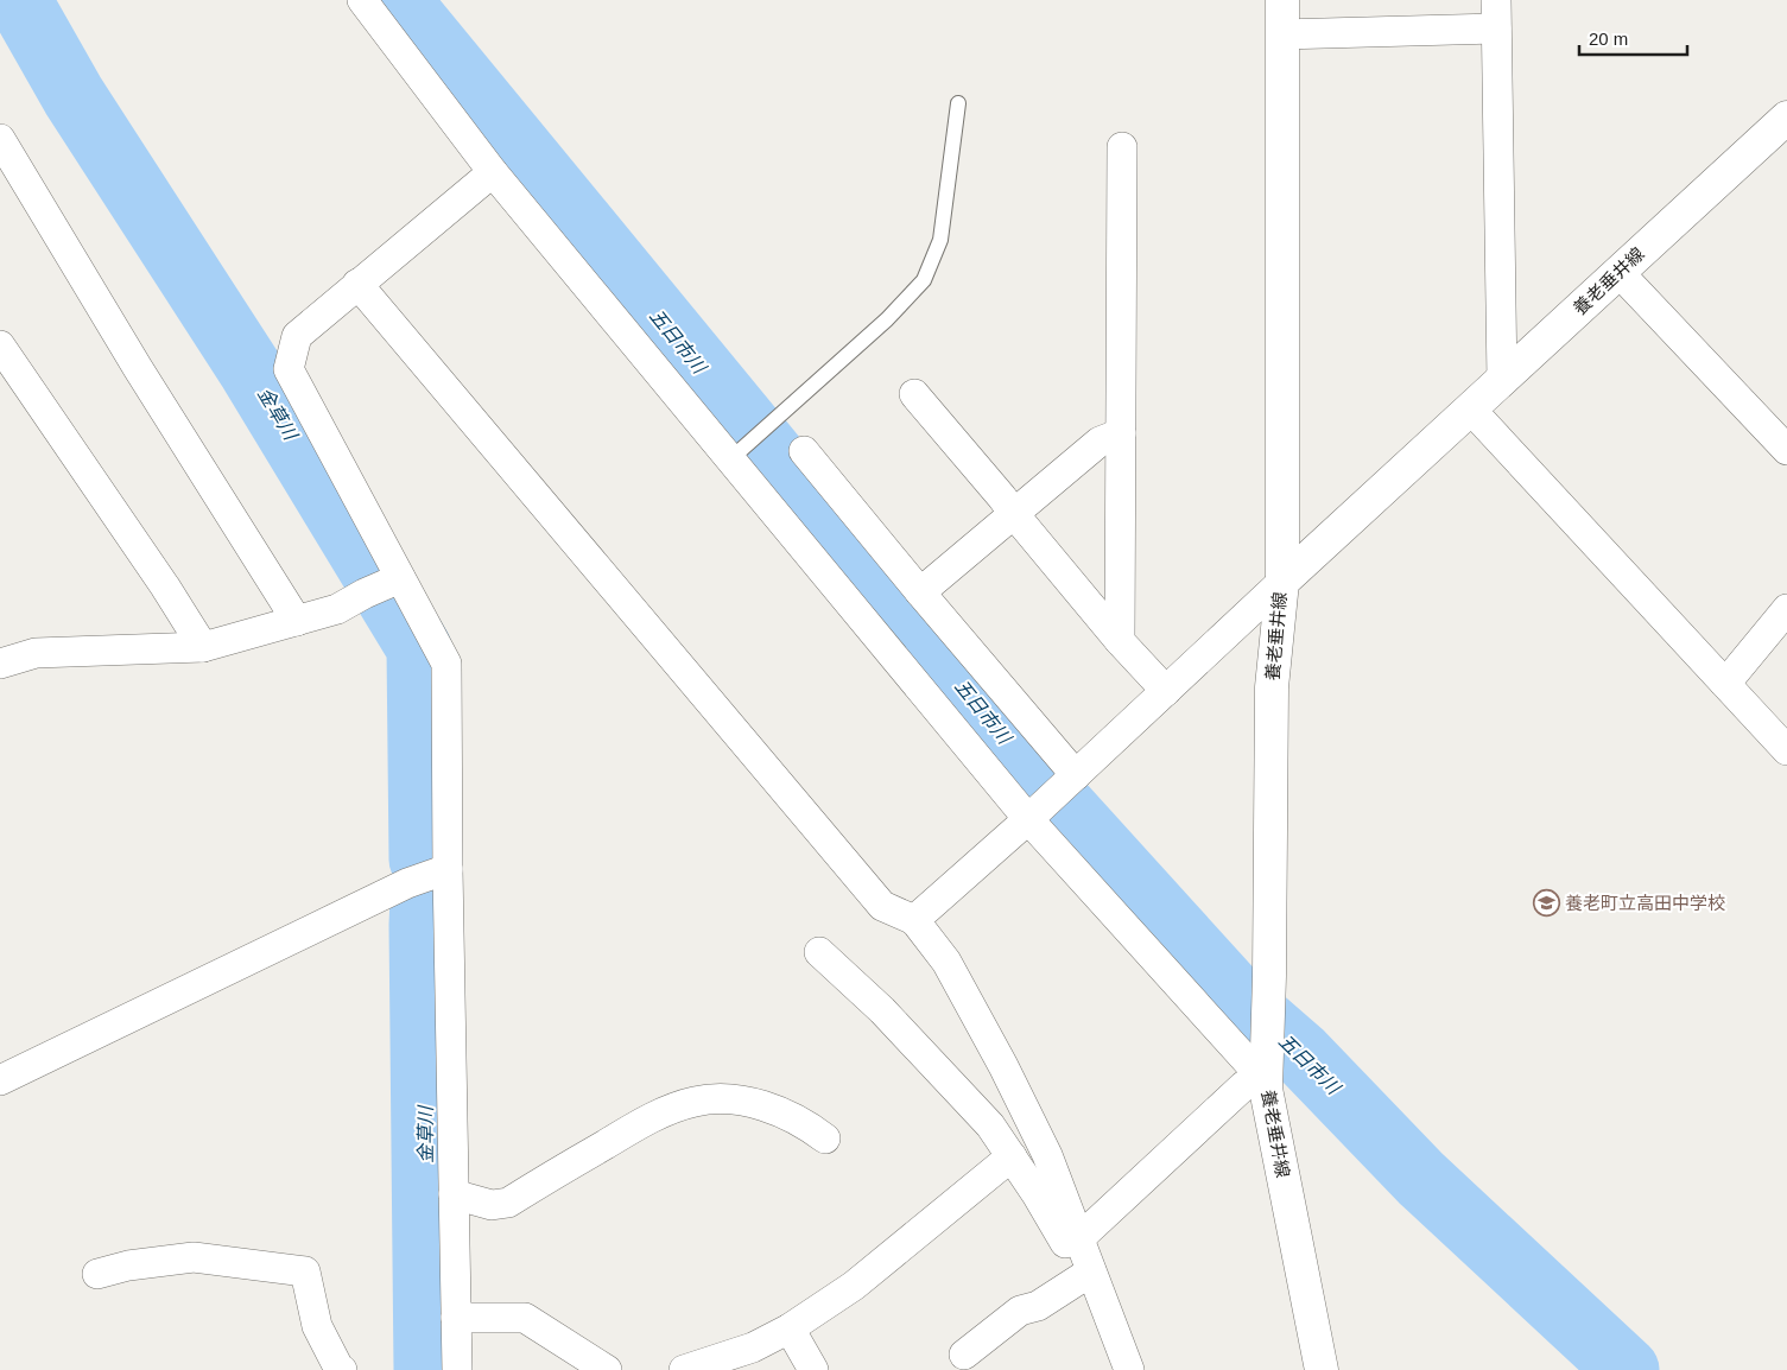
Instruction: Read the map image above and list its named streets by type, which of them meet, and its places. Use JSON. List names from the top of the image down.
{
  "streets": {
    "main road": ["養老垂井線"]
  },
  "water": ["五日市川", "金草川"],
  "places": {
    "school or university": ["養老町立高田中学校"]
  },
  "scale_bar": "20 m"
}
